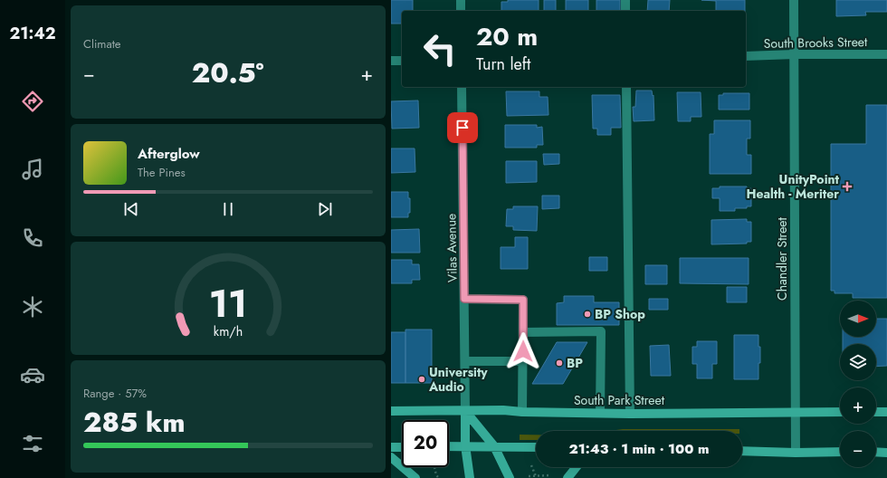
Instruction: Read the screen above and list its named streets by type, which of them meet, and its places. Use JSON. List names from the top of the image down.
{
  "streets": {
    "main road": ["South Park Street"],
    "street": ["South Brooks Street", "Vilas Avenue", "Chandler Street"]
  },
  "crossings": [
    ["South Brooks Street", "Chandler Street"],
    ["Vilas Avenue", "South Park Street"],
    ["Chandler Street", "South Park Street"]
  ],
  "places": {
    "health": ["UnityPoint Health - Meriter"],
    "other": ["BP Shop", "BP", "University Audio"]
  },
  "north": "right",
  "page": {
    "tabs": "21:42",
    "tile": [
      "Climate",
      ["Range · 57%", "285 km"]
    ],
    "turn": ["20 m", "Turn left"],
    "heat": ["−", "20.5°", "+"],
    "song": ["Afterglow", "The Pines"],
    "map_buttons": ["+", "−"],
    "limit": "20",
    "trip": "21:43 · 1 min · 100 m",
    "gauge": ["11", "km/h"]
  }
}
